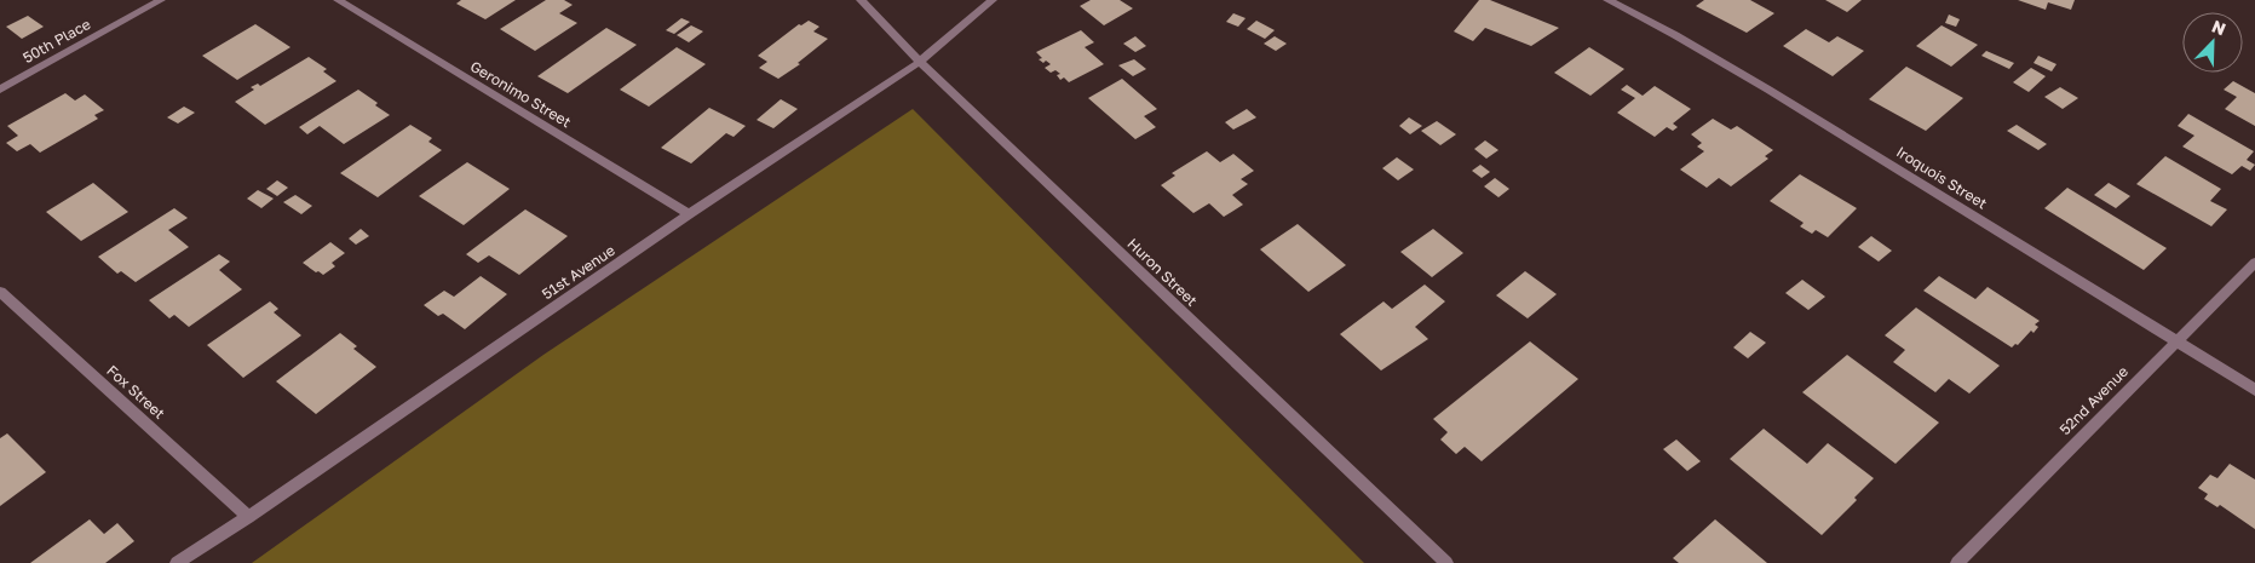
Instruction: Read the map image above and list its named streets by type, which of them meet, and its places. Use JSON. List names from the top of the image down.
{
  "streets": {
    "street": [
      "50th Place",
      "Geronimo Street",
      "Iroquois Street",
      "51st Avenue",
      "Huron Street",
      "Fox Street",
      "52nd Avenue"
    ]
  },
  "crossings": [
    ["Geronimo Street", "51st Avenue"],
    ["Iroquois Street", "52nd Avenue"],
    ["51st Avenue", "Huron Street"],
    ["51st Avenue", "Fox Street"]
  ],
  "north": "top right"
}
